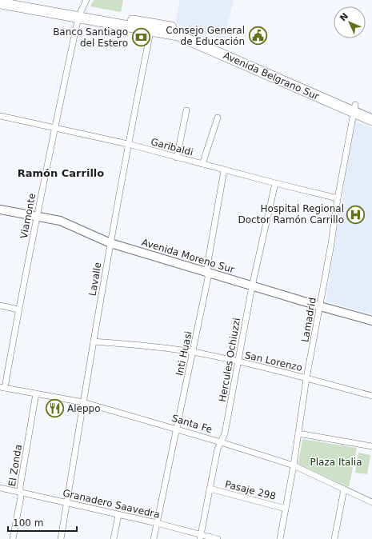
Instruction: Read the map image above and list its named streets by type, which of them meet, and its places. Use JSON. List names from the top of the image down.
{
  "streets": {
    "highway": ["Avenida Belgrano Sur"],
    "street": [
      "Garibaldi",
      "Viamonte",
      "Avenida Moreno Sur",
      "Lavalle",
      "Lamadrid",
      "Inti Huasi",
      "Hercules Ochiuzzi",
      "San Lorenzo",
      "Santa Fe",
      "El Zonda",
      "Pasaje 298",
      "Granadero Saavedra"
    ]
  },
  "crossings": [
    ["Avenida Belgrano Sur", "Viamonte"],
    ["Avenida Belgrano Sur", "Lavalle"],
    ["Avenida Belgrano Sur", "Lamadrid"],
    ["Garibaldi", "Viamonte"],
    ["Garibaldi", "Lavalle"],
    ["Garibaldi", "Lamadrid"],
    ["Garibaldi", "Inti Huasi"],
    ["Garibaldi", "Hercules Ochiuzzi"],
    ["Viamonte", "Avenida Moreno Sur"],
    ["Viamonte", "Santa Fe"],
    ["Avenida Moreno Sur", "Lavalle"],
    ["Avenida Moreno Sur", "Lamadrid"],
    ["Avenida Moreno Sur", "Inti Huasi"],
    ["Avenida Moreno Sur", "Hercules Ochiuzzi"],
    ["Lavalle", "San Lorenzo"],
    ["Lavalle", "Santa Fe"],
    ["Lavalle", "Granadero Saavedra"],
    ["Lamadrid", "San Lorenzo"],
    ["Lamadrid", "Santa Fe"],
    ["Lamadrid", "Pasaje 298"],
    ["Inti Huasi", "San Lorenzo"],
    ["Inti Huasi", "Santa Fe"],
    ["Inti Huasi", "Granadero Saavedra"],
    ["Hercules Ochiuzzi", "San Lorenzo"],
    ["Hercules Ochiuzzi", "Santa Fe"],
    ["Hercules Ochiuzzi", "Pasaje 298"],
    ["Hercules Ochiuzzi", "Granadero Saavedra"],
    ["Santa Fe", "El Zonda"],
    ["El Zonda", "Granadero Saavedra"]
  ],
  "districts": ["Ramón Carrillo"],
  "parks": ["Plaza Italia"],
  "places": {
    "public building": ["Consejo General de Educación"],
    "bank": ["Banco Santiago del Estero"],
    "hospital": ["Hospital Regional Doctor Ramón Carrillo"],
    "restaurant": ["Aleppo"]
  },
  "scale_bar": "100 m",
  "north": "top left"
}
